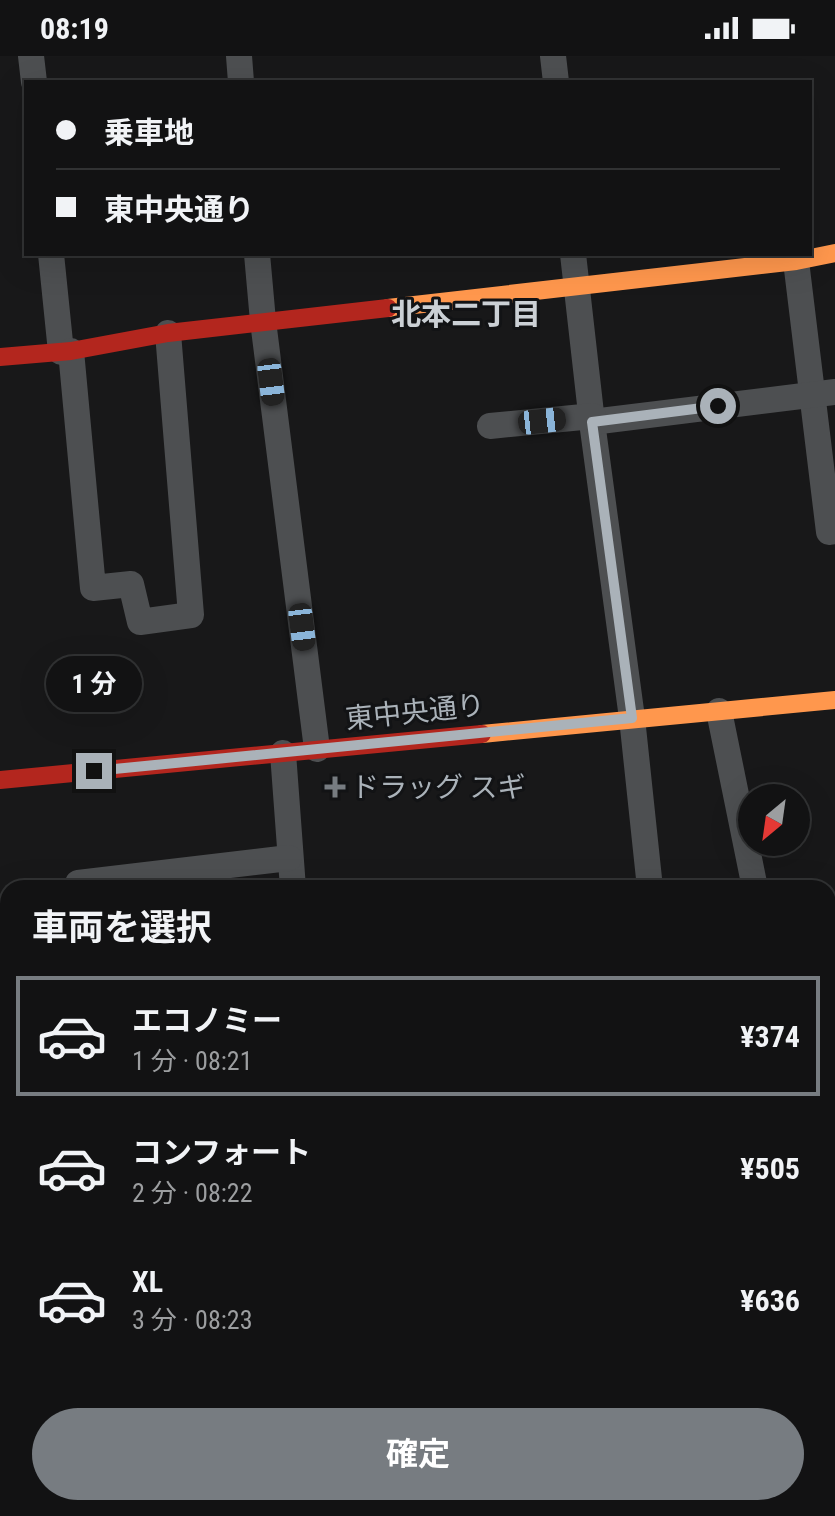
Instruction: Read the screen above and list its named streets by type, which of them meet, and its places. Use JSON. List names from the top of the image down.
{
  "streets": {
    "street": ["東中央通り"]
  },
  "districts": ["北本二丁目"],
  "places": {
    "health": ["ドラッグ スギ"]
  },
  "north": "bottom left",
  "page": {
    "status": "08:19",
    "banner": ["乗車地", "東中央通り"],
    "bubble": "1 分",
    "heading": "車両を選択",
    "list": [
      {
        "name": "エコノミー",
        "note": "1 分 · 08:21",
        "value": "¥374"
      },
      {
        "name": "コンフォート",
        "note": "2 分 · 08:22",
        "value": "¥505"
      },
      {
        "name": "XL",
        "note": "3 分 · 08:23",
        "value": "¥636"
      }
    ],
    "buttons": "確定"
  }
}
